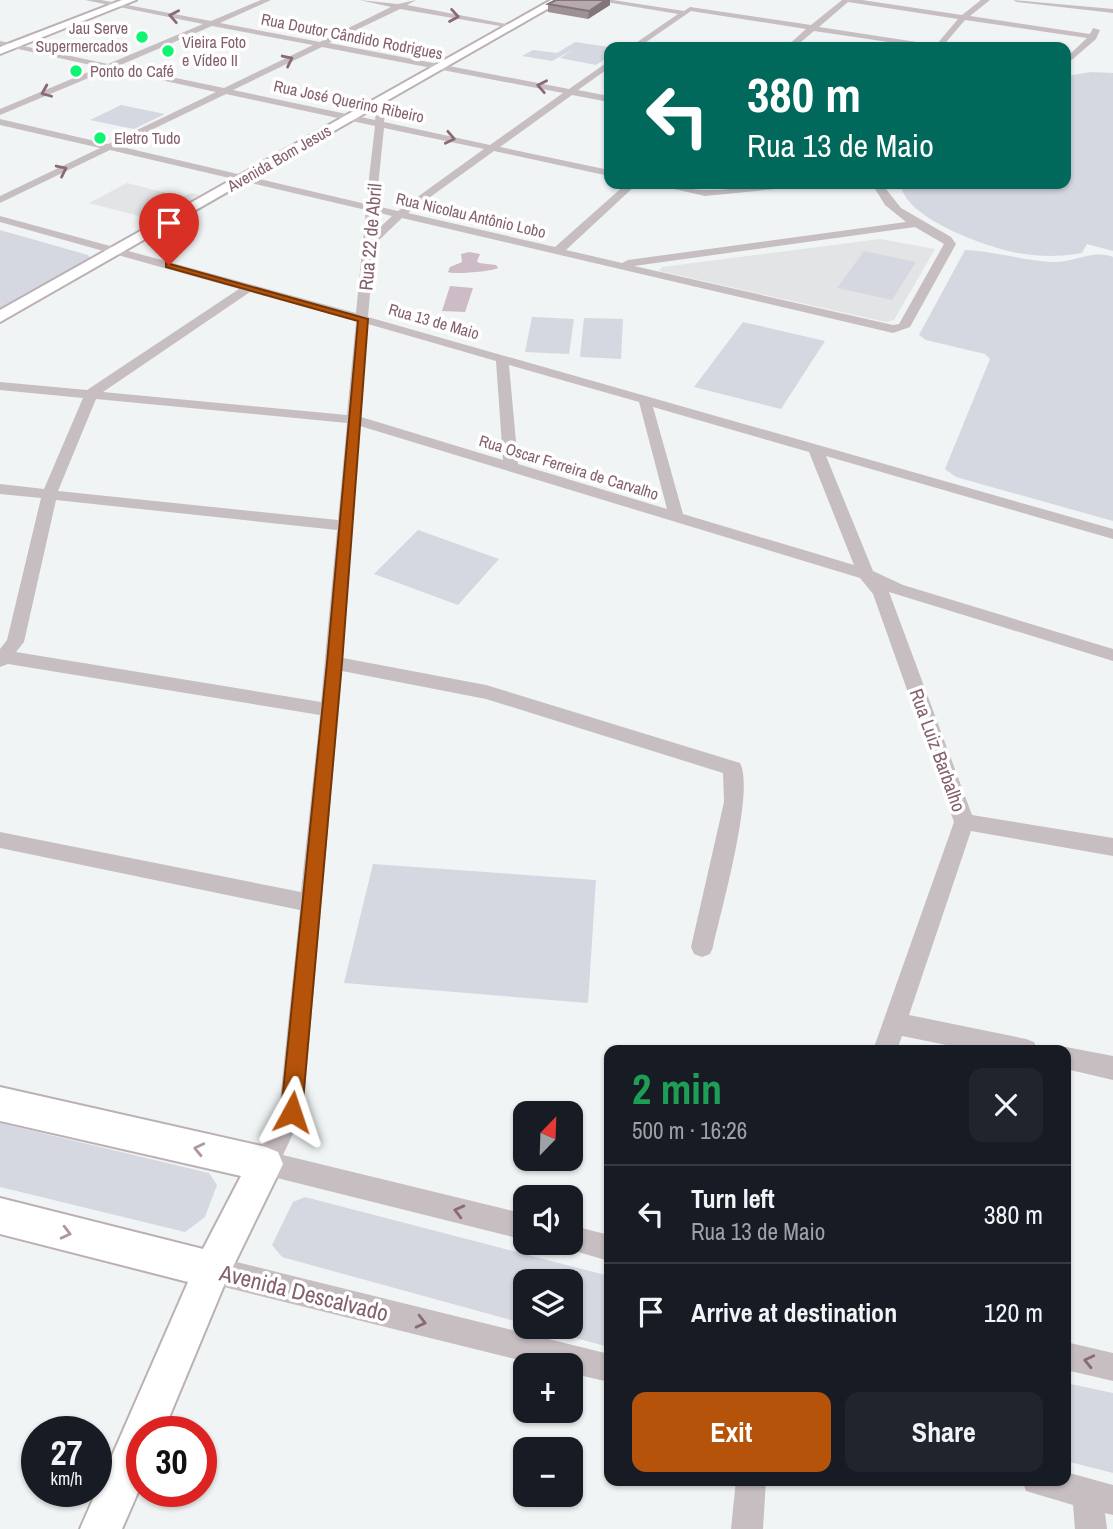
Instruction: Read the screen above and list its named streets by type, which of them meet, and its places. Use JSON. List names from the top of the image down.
{
  "streets": {
    "street": [
      "Rua Doutor Cândido Rodrigues",
      "Rua José Querino Ribeiro",
      "Avenida Bom Jesus",
      "Rua Nicolau Antônio Lobo",
      "Rua 22 de Abril",
      "Rua 13 de Maio",
      "Rua Oscar Ferreira de Carvalho",
      "Rua Luiz Barbalho",
      "Avenida Descalvado"
    ]
  },
  "crossings": [
    ["Rua Doutor Cândido Rodrigues", "Avenida Bom Jesus"],
    ["Rua José Querino Ribeiro", "Avenida Bom Jesus"],
    ["Rua José Querino Ribeiro", "Rua 22 de Abril"],
    ["Avenida Bom Jesus", "Rua Nicolau Antônio Lobo"],
    ["Avenida Bom Jesus", "Rua 22 de Abril"],
    ["Avenida Bom Jesus", "Rua 13 de Maio"],
    ["Rua Nicolau Antônio Lobo", "Rua 22 de Abril"],
    ["Rua 22 de Abril", "Rua 13 de Maio"],
    ["Rua 22 de Abril", "Rua Oscar Ferreira de Carvalho"],
    ["Rua Oscar Ferreira de Carvalho", "Rua Luiz Barbalho"]
  ],
  "one_way": ["Rua Doutor Cândido Rodrigues"],
  "places": [
    "Jau Serve Supermercados",
    "Vieira Foto e Vídeo II",
    "Ponto do Café",
    "Eletro Tudo"
  ],
  "north": "top right",
  "page": {
    "turn": ["380 m", "Rua 13 de Maio"],
    "heading": ["2 min", "500 m · 16:26"],
    "map_buttons": ["+", "−"],
    "list": [
      {
        "name": "Turn left",
        "note": "Rua 13 de Maio",
        "value": "380 m"
      },
      {
        "name": "Arrive at destination",
        "value": "120 m"
      }
    ],
    "buttons": ["Exit", "Share"],
    "speed": "27 km/h",
    "limit": "30"
  }
}
